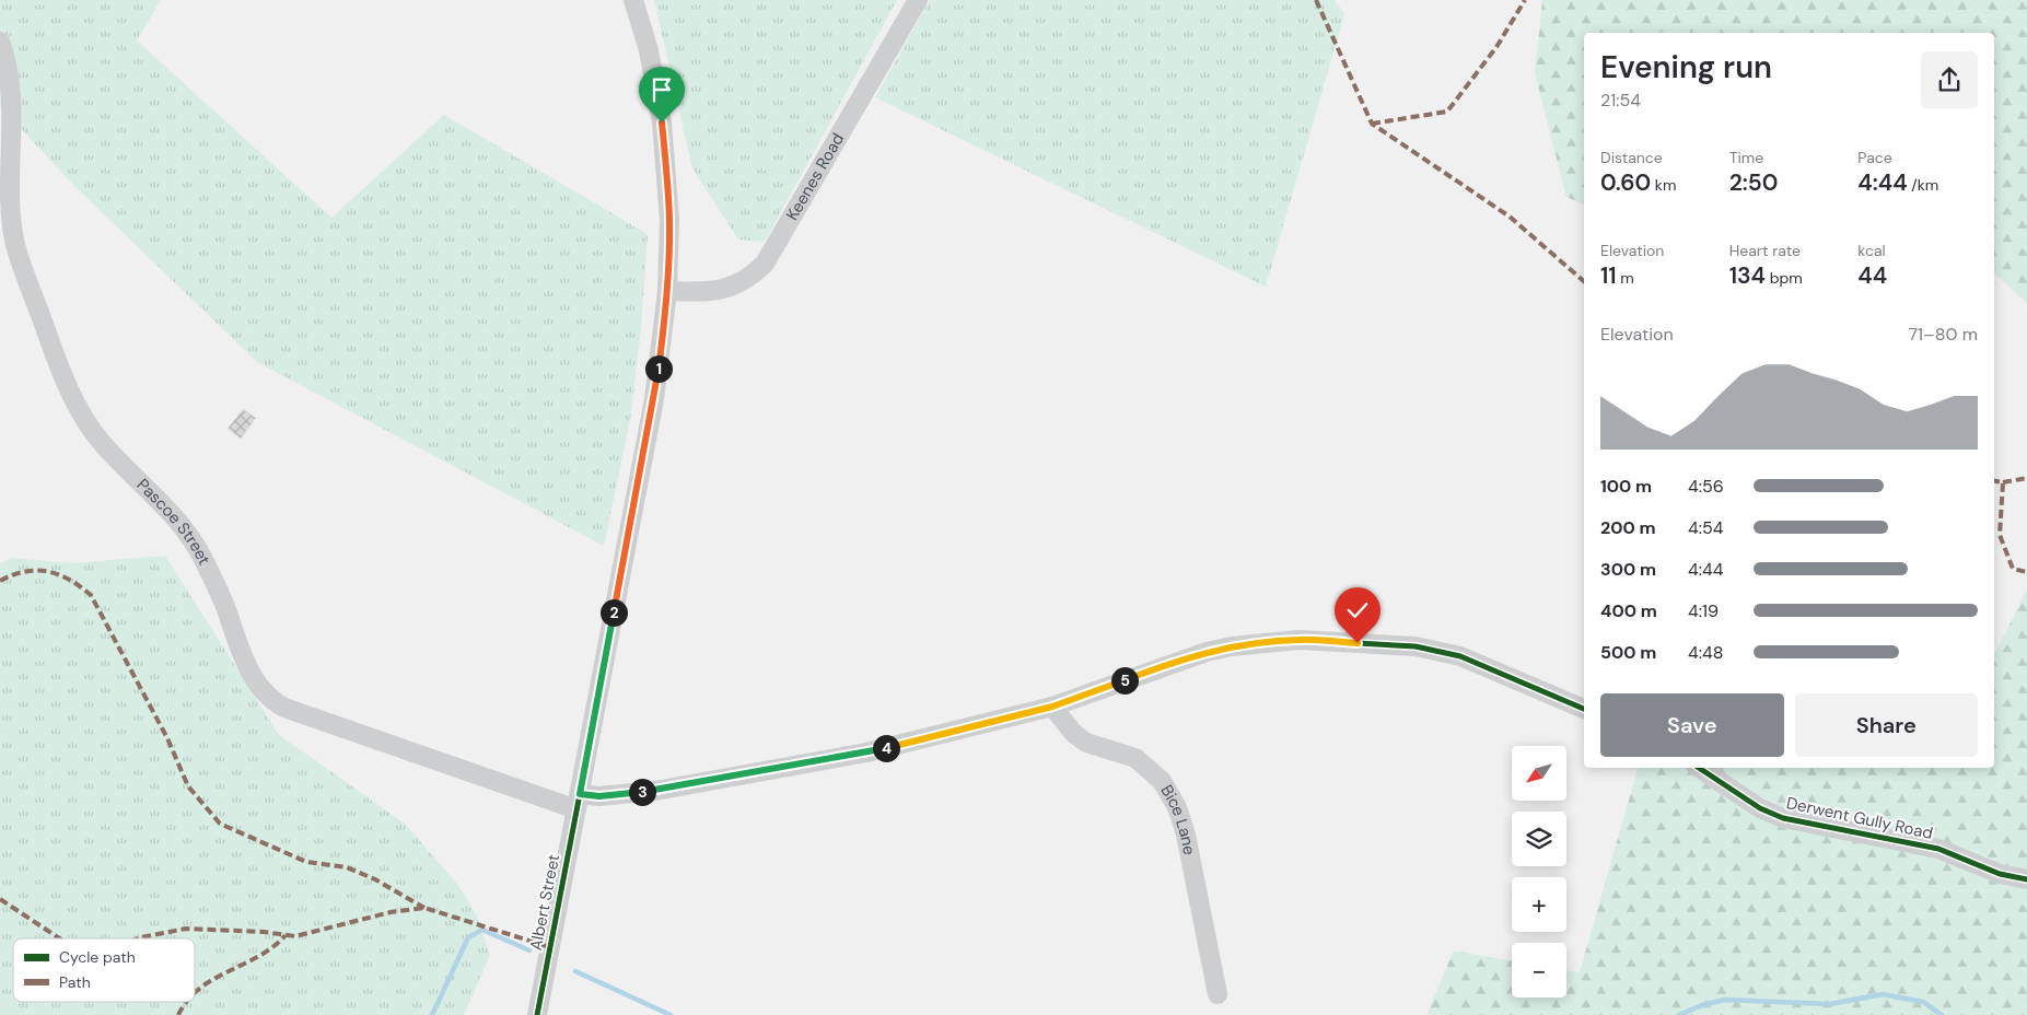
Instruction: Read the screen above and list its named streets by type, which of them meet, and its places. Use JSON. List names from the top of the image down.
{
  "streets": {
    "street": [
      "Keenes Road",
      "Pascoe Street",
      "Derwent Gully Road",
      "Bice Lane",
      "Albert Street"
    ]
  },
  "crossings": [
    ["Keenes Road", "Albert Street"],
    ["Pascoe Street", "Albert Street"]
  ],
  "legend": ["Cycle path", "Path"],
  "north": "bottom left",
  "page": {
    "heading": ["Evening run", "21:54"],
    "stats": [
      ["Distance", "0.60 km"],
      ["Time", "2:50"],
      ["Pace", "4:44 /km"],
      ["Elevation", "11 m"],
      ["Heart rate", "134 bpm"],
      ["kcal", "44"]
    ],
    "chart": ["Elevation", "71–80 m"],
    "pins": [
      "1",
      "2",
      "5",
      "4",
      "3"
    ],
    "list": [
      {
        "name": "100 m",
        "note": "4:56"
      },
      {
        "name": "200 m",
        "note": "4:54"
      },
      {
        "name": "300 m",
        "note": "4:44"
      },
      {
        "name": "400 m",
        "note": "4:19"
      },
      {
        "name": "500 m",
        "note": "4:48"
      }
    ],
    "buttons": ["Save", "Share"],
    "map_buttons": ["+", "−"]
  }
}
